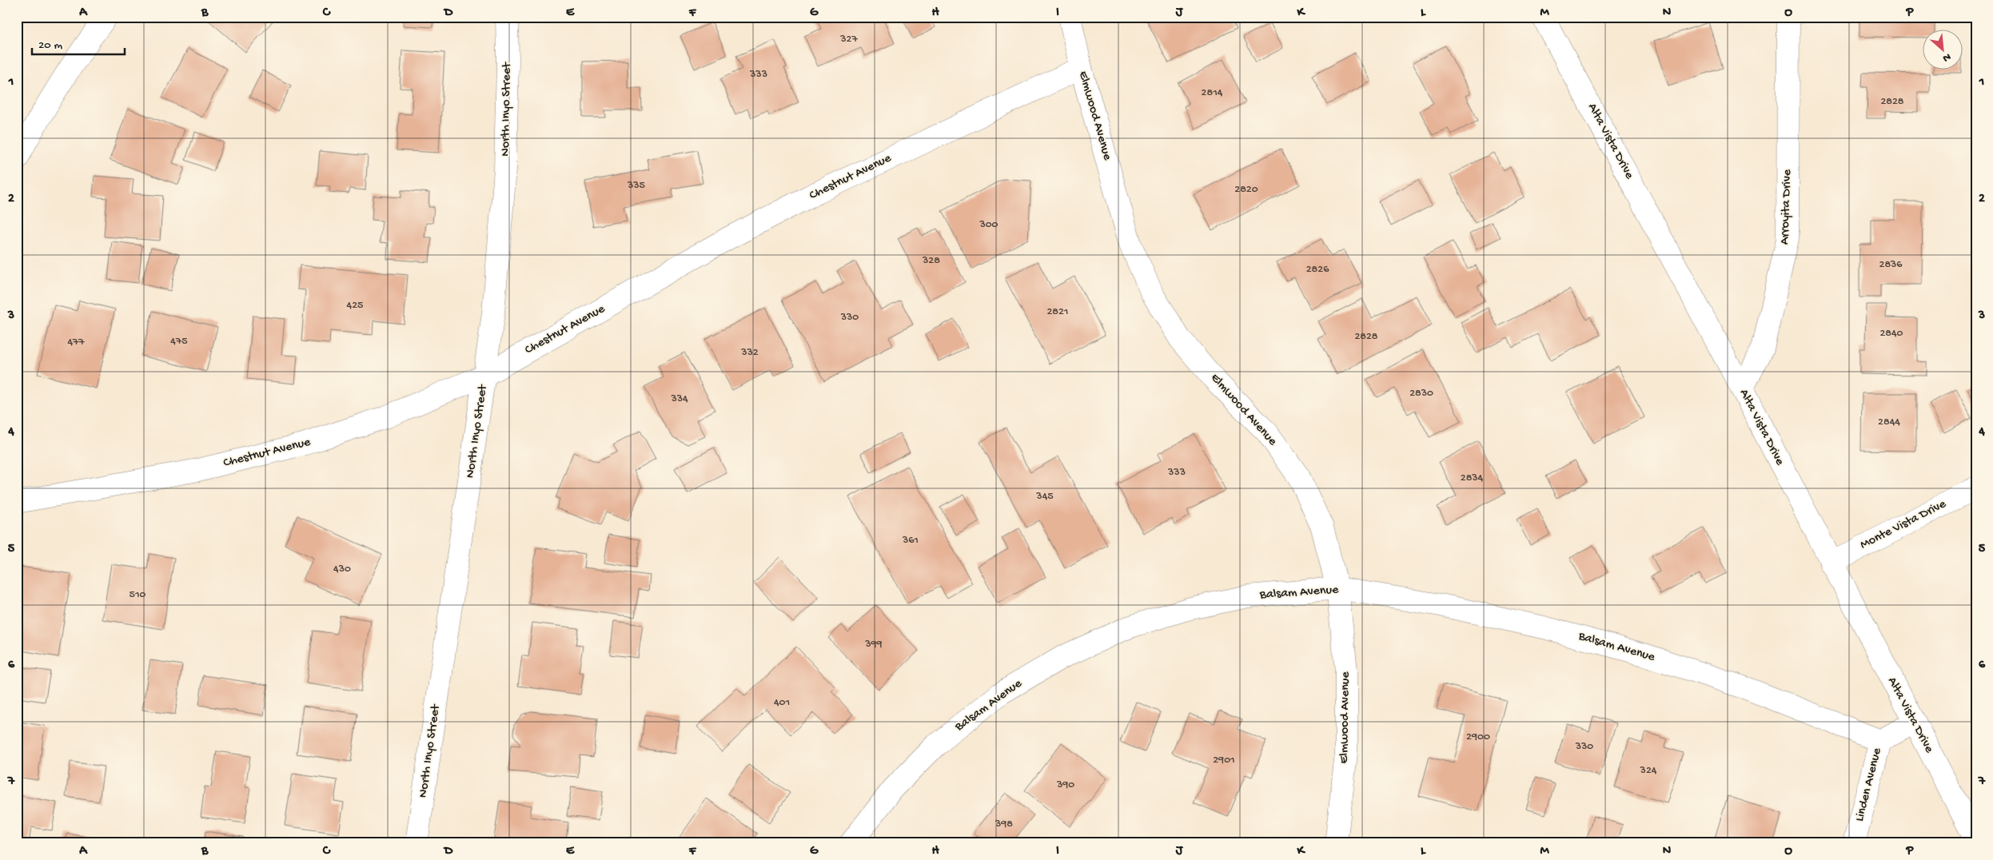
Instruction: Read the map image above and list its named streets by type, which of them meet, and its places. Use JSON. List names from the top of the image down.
{
  "streets": {
    "street": [
      "North Inyo Street",
      "Elmwood Avenue",
      "Alta Vista Drive",
      "Chestnut Avenue",
      "Arroyita Drive",
      "Monte Vista Drive",
      "Balsam Avenue",
      "Linden Avenue"
    ]
  },
  "crossings": [
    ["North Inyo Street", "Chestnut Avenue"],
    ["Elmwood Avenue", "Chestnut Avenue"],
    ["Elmwood Avenue", "Balsam Avenue"],
    ["Alta Vista Drive", "Arroyita Drive"],
    ["Alta Vista Drive", "Monte Vista Drive"],
    ["Alta Vista Drive", "Linden Avenue"],
    ["Balsam Avenue", "Linden Avenue"]
  ],
  "house_numbers": [
    "327",
    "333",
    "2814",
    "2828",
    "335",
    "2820",
    "300",
    "328",
    "2836",
    "2826",
    "425",
    "2821",
    "330",
    "2840",
    "2828",
    "475",
    "477",
    "332",
    "2830",
    "334",
    "2844",
    "333",
    "2834",
    "345",
    "361",
    "430",
    "510",
    "399",
    "401",
    "2900",
    "330",
    "2901",
    "324",
    "390",
    "398"
  ],
  "scale_bar": "20 m",
  "north": "bottom right",
  "grid": {
    "columns": [
      "A",
      "B",
      "C",
      "D",
      "E",
      "F",
      "G",
      "H",
      "I",
      "J",
      "K",
      "L",
      "M",
      "N",
      "O",
      "P"
    ],
    "rows": [
      "1",
      "2",
      "3",
      "4",
      "5",
      "6",
      "7"
    ]
  }
}
